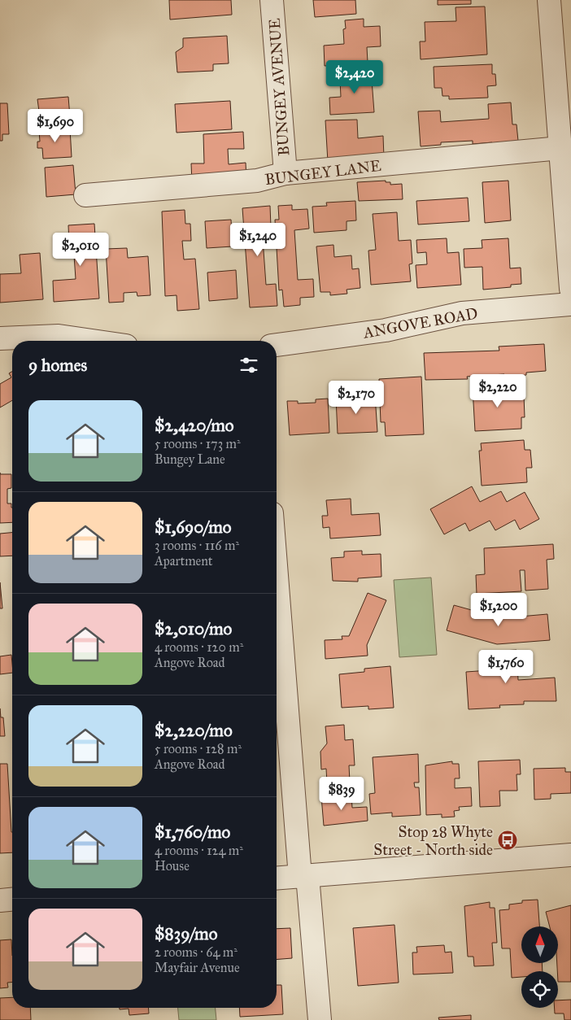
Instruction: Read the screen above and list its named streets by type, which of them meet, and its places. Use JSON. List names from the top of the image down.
{
  "streets": {
    "street": ["BUNGEY AVENUE", "BUNGEY LANE", "ANGOVE ROAD"]
  },
  "crossings": [
    ["BUNGEY AVENUE", "BUNGEY LANE"]
  ],
  "places": {
    "bus stop": ["Stop 28 Whyte Street - North side"]
  },
  "north": "top",
  "page": {
    "price": [
      "$2,420",
      "$1,690",
      "$1,240",
      "$2,010",
      "$2,220",
      "$2,170",
      "$1,200",
      "$1,760",
      "$839"
    ],
    "heading": "9 homes",
    "list": [
      {
        "name": "$2,420/mo",
        "note": "5 rooms · 173 m² · Bungey Lane"
      },
      {
        "name": "$1,690/mo",
        "note": "3 rooms · 116 m² · Apartment"
      },
      {
        "name": "$2,010/mo",
        "note": "4 rooms · 120 m² · Angove Road"
      },
      {
        "name": "$2,220/mo",
        "note": "5 rooms · 128 m² · Angove Road"
      },
      {
        "name": "$1,760/mo",
        "note": "4 rooms · 124 m² · House"
      },
      {
        "name": "$839/mo",
        "note": "2 rooms · 64 m² · Mayfair Avenue"
      }
    ]
  }
}
